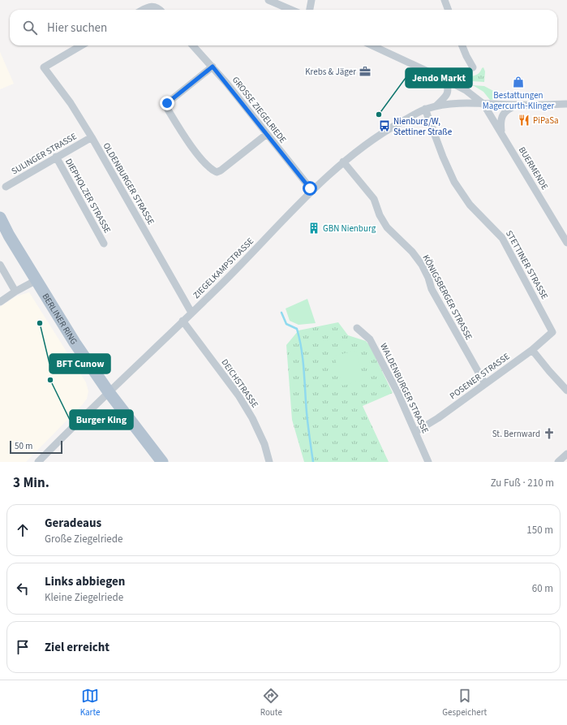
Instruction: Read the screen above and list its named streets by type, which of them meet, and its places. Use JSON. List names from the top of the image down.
{
  "streets": {
    "main road": ["BERLINER RING"],
    "street": [
      "GROSSE ZIEGELRIEDE",
      "SULINGER STRASSE",
      "BUERMENDE",
      "OLDENBURGER STRASSE",
      "DIEPHOLZER STRASSE",
      "STETTINER STRASSE",
      "ZIEGELKAMPSTRASSE",
      "KÖNIGSBERGER STRASSE",
      "POSENER STRASSE",
      "DEICHSTRASSE",
      "WALDENBURGER STRASSE"
    ]
  },
  "crossings": [
    ["GROSSE ZIEGELRIEDE", "ZIEGELKAMPSTRASSE"],
    ["SULINGER STRASSE", "OLDENBURGER STRASSE"],
    ["SULINGER STRASSE", "DIEPHOLZER STRASSE"],
    ["BUERMENDE", "ZIEGELKAMPSTRASSE"],
    ["OLDENBURGER STRASSE", "ZIEGELKAMPSTRASSE"],
    ["STETTINER STRASSE", "ZIEGELKAMPSTRASSE"],
    ["STETTINER STRASSE", "POSENER STRASSE"],
    ["ZIEGELKAMPSTRASSE", "KÖNIGSBERGER STRASSE"],
    ["ZIEGELKAMPSTRASSE", "BERLINER RING"],
    ["ZIEGELKAMPSTRASSE", "DEICHSTRASSE"],
    ["KÖNIGSBERGER STRASSE", "POSENER STRASSE"],
    ["POSENER STRASSE", "WALDENBURGER STRASSE"]
  ],
  "places": {
    "office": ["Krebs & Jäger"],
    "shop": ["Bestattungen Magercurth-Klinger"],
    "other": ["Jendo Markt", "BFT Cunow", "Burger King"],
    "restaurant": ["PiPaSa"],
    "bus stop": ["Nienburg/W, Stettiner Straße"],
    "building": ["GBN Nienburg"],
    "church": ["St. Bernward"]
  },
  "scale_bar": "50 m",
  "page": {
    "search": "Hier suchen",
    "scale": "50 m",
    "heading": ["3 Min.", "Zu Fuß · 210 m"],
    "list": [
      ["Geradeaus", "Große Ziegelriede", "150 m"],
      ["Links abbiegen", "Kleine Ziegelriede", "60 m"],
      "Ziel erreicht"
    ],
    "nav": ["Karte", "Route", "Gespeichert"]
  }
}
